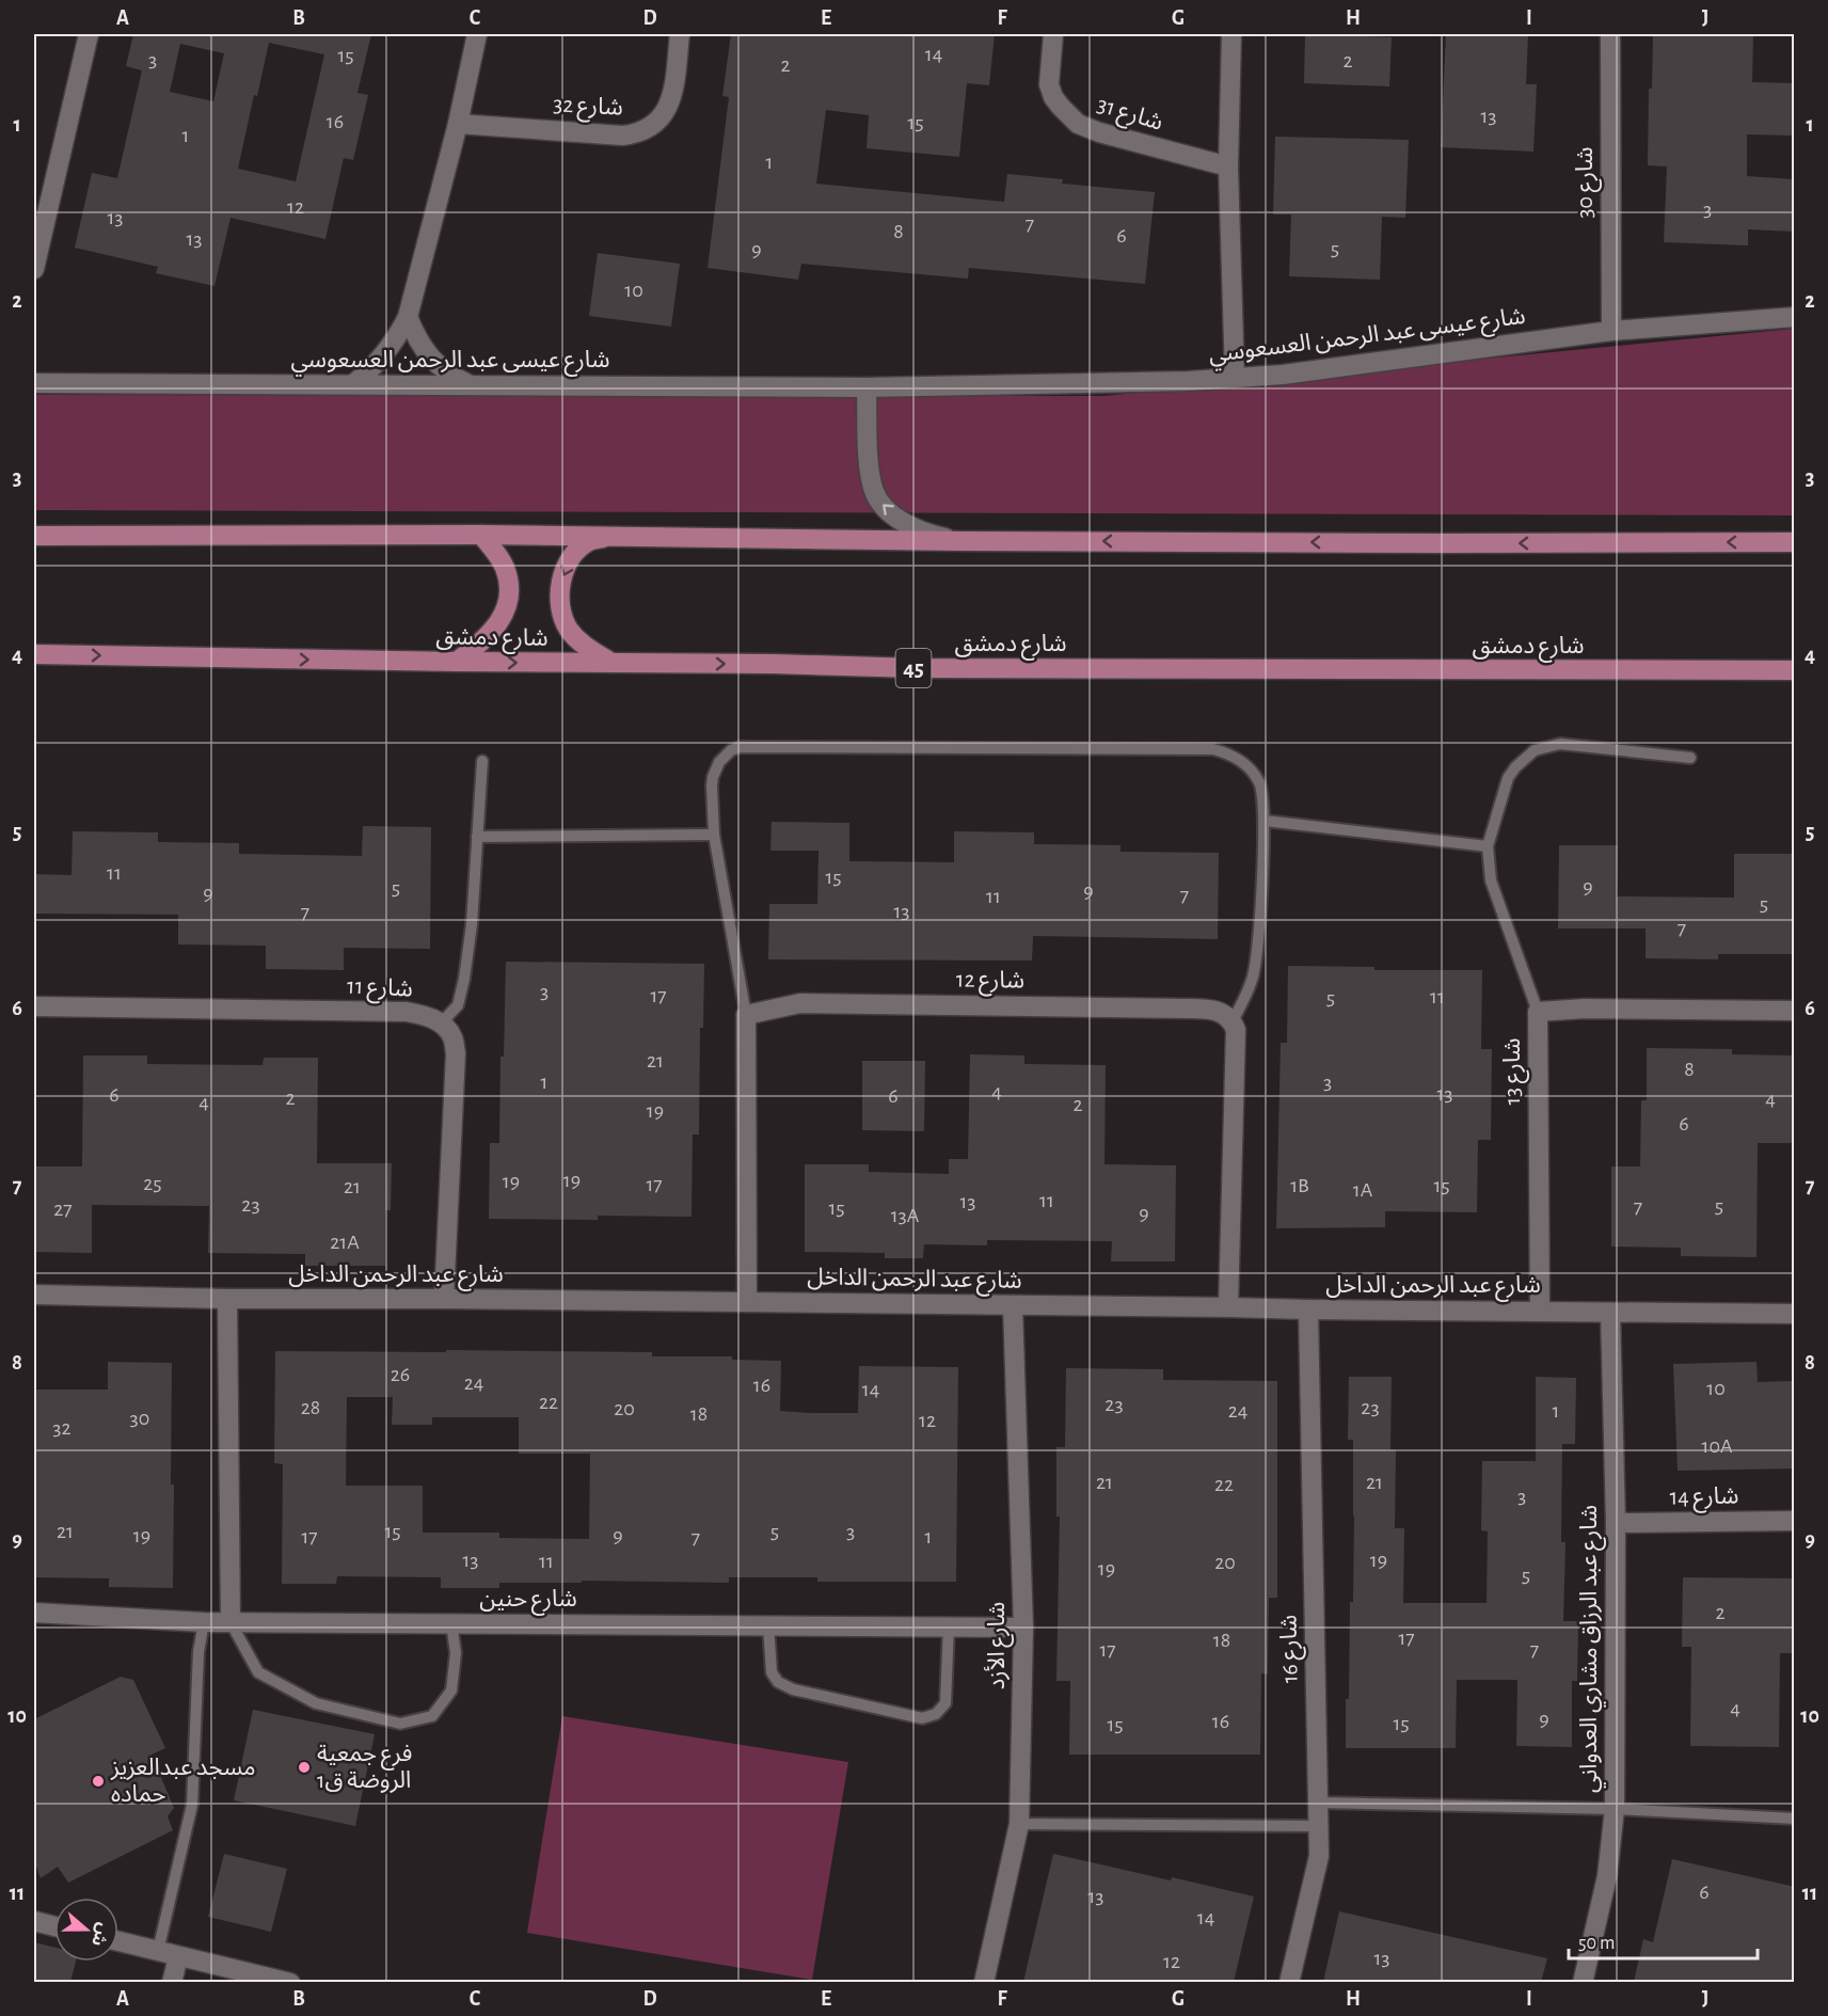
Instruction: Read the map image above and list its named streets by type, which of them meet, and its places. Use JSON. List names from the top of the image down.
{
  "streets": {
    "main road": ["شارع دمشق", "45"],
    "street": [
      "شارع 32",
      "شارع 31",
      "شارع 30",
      "شارع عيسى عبد الرحمن العسعوسي",
      "شارع 12",
      "شارع 11",
      "شارع 13",
      "شارع عبد الرحمن الداخل",
      "شارع 14",
      "شارع حنين",
      "شارع الأزد",
      "شارع 16",
      "شارع عبد الرزاق مشاري العدواني"
    ]
  },
  "crossings": [
    ["شارع 30", "شارع عيسى عبد الرحمن العسعوسي"],
    ["شارع 11", "شارع عبد الرحمن الداخل"],
    ["شارع 13", "شارع عبد الرحمن الداخل"],
    ["شارع عبد الرحمن الداخل", "شارع الأزد"],
    ["شارع عبد الرحمن الداخل", "شارع 16"],
    ["شارع عبد الرحمن الداخل", "شارع عبد الرزاق مشاري العدواني"],
    ["شارع 14", "شارع عبد الرزاق مشاري العدواني"],
    ["شارع حنين", "شارع الأزد"]
  ],
  "places": ["فرع جمعية الروضة ق1", "مسجد عبدالعزيز حماده"],
  "house_numbers": [
    "14",
    "15",
    "3",
    "2",
    "2",
    "13",
    "16",
    "15",
    "1",
    "1",
    "12",
    "3",
    "13",
    "7",
    "8",
    "6",
    "13",
    "5",
    "9",
    "10",
    "11",
    "15",
    "9",
    "5",
    "9",
    "9",
    "7",
    "11",
    "5",
    "13",
    "7",
    "7",
    "3",
    "17",
    "11",
    "5",
    "21",
    "8",
    "1",
    "3",
    "4",
    "13",
    "6",
    "6",
    "2",
    "4",
    "4",
    "2",
    "19",
    "6",
    "19",
    "19",
    "25",
    "17",
    "1B",
    "15",
    "21",
    "1A",
    "11",
    "13",
    "23",
    "5",
    "7",
    "15",
    "27",
    "9",
    "13A",
    "21A",
    "26",
    "24",
    "16",
    "10",
    "14",
    "22",
    "23",
    "28",
    "23",
    "20",
    "24",
    "1",
    "18",
    "30",
    "12",
    "32",
    "10A",
    "21",
    "21",
    "22",
    "3",
    "21",
    "15",
    "5",
    "3",
    "19",
    "9",
    "17",
    "1",
    "7",
    "13",
    "19",
    "11",
    "20",
    "19",
    "5",
    "2",
    "17",
    "18",
    "17",
    "7",
    "4",
    "9",
    "16",
    "15",
    "15",
    "6",
    "13",
    "14",
    "13",
    "12"
  ],
  "scale_bar": "50 m",
  "north": "right",
  "grid": {
    "columns": [
      "A",
      "B",
      "C",
      "D",
      "E",
      "F",
      "G",
      "H",
      "I",
      "J"
    ],
    "rows": [
      "1",
      "2",
      "3",
      "4",
      "5",
      "6",
      "7",
      "8",
      "9",
      "10",
      "11"
    ]
  }
}
